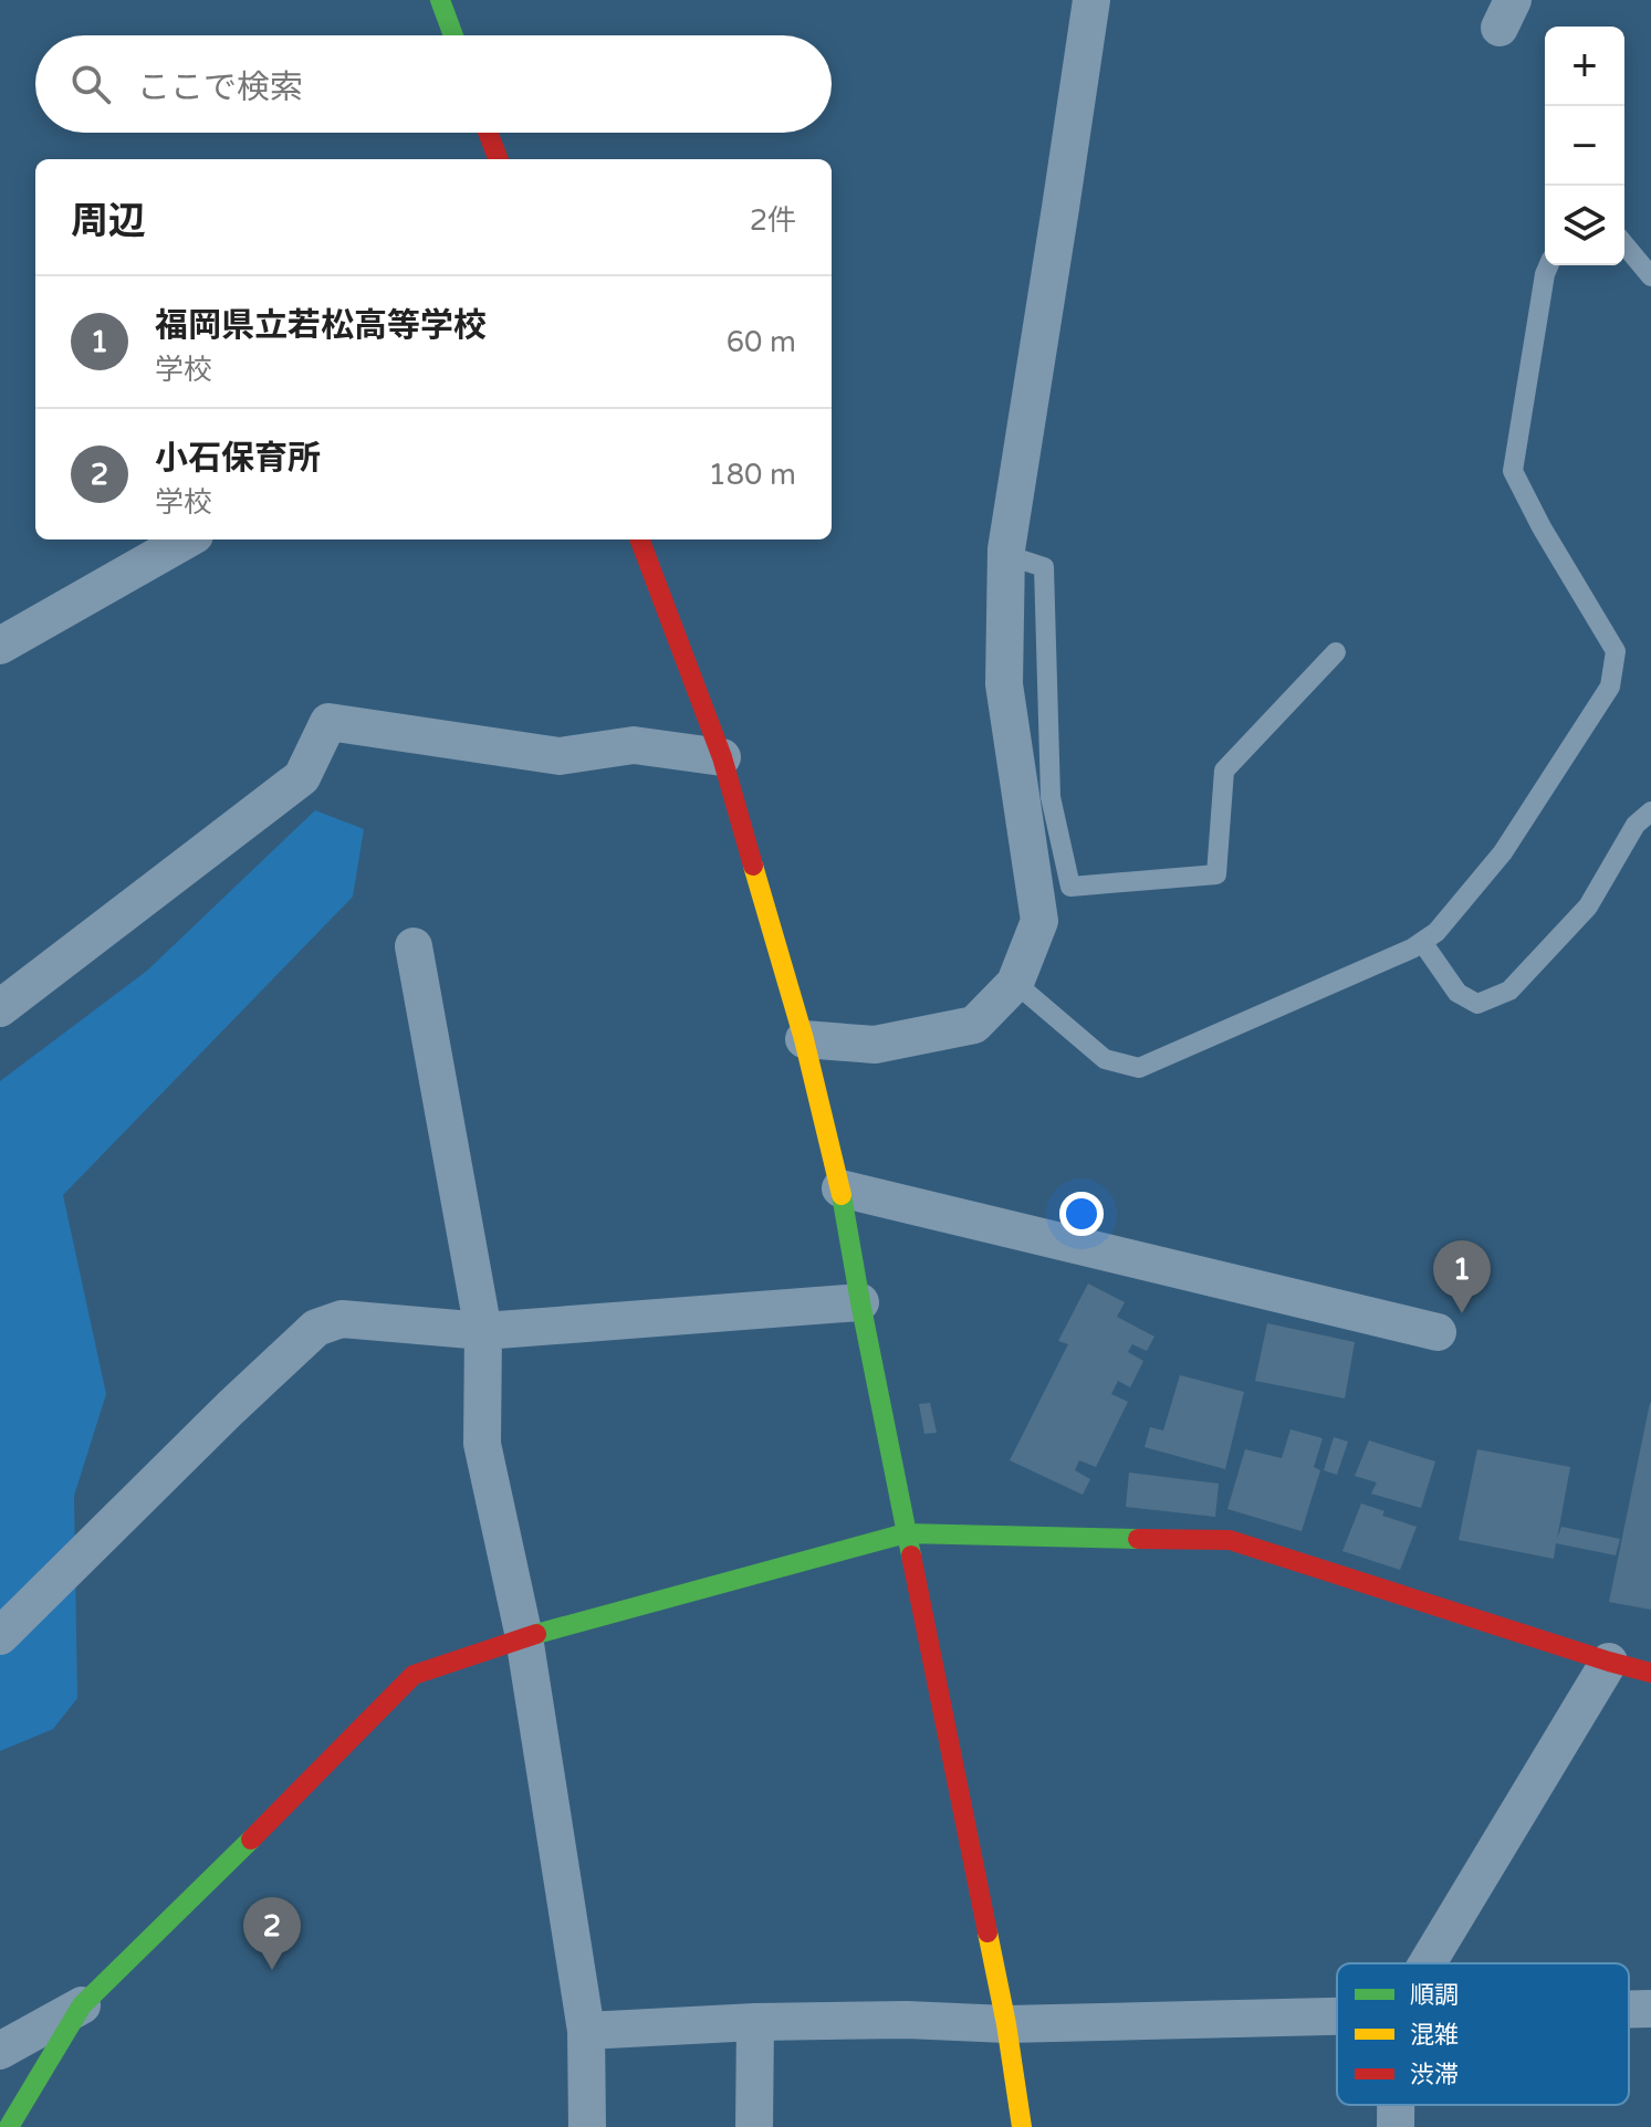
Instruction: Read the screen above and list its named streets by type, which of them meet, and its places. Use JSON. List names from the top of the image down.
{
  "legend": ["順調", "混雑", "渋滞"],
  "page": {
    "map_buttons": ["+", "−"],
    "search": "ここで検索",
    "heading": ["周辺", "2件"],
    "list": [
      {
        "mark": "1",
        "name": "福岡県立若松高等学校",
        "note": "学校",
        "value": "60 m"
      },
      {
        "mark": "2",
        "name": "小石保育所",
        "note": "学校",
        "value": "180 m"
      }
    ],
    "pins": ["1", "2"]
  }
}
